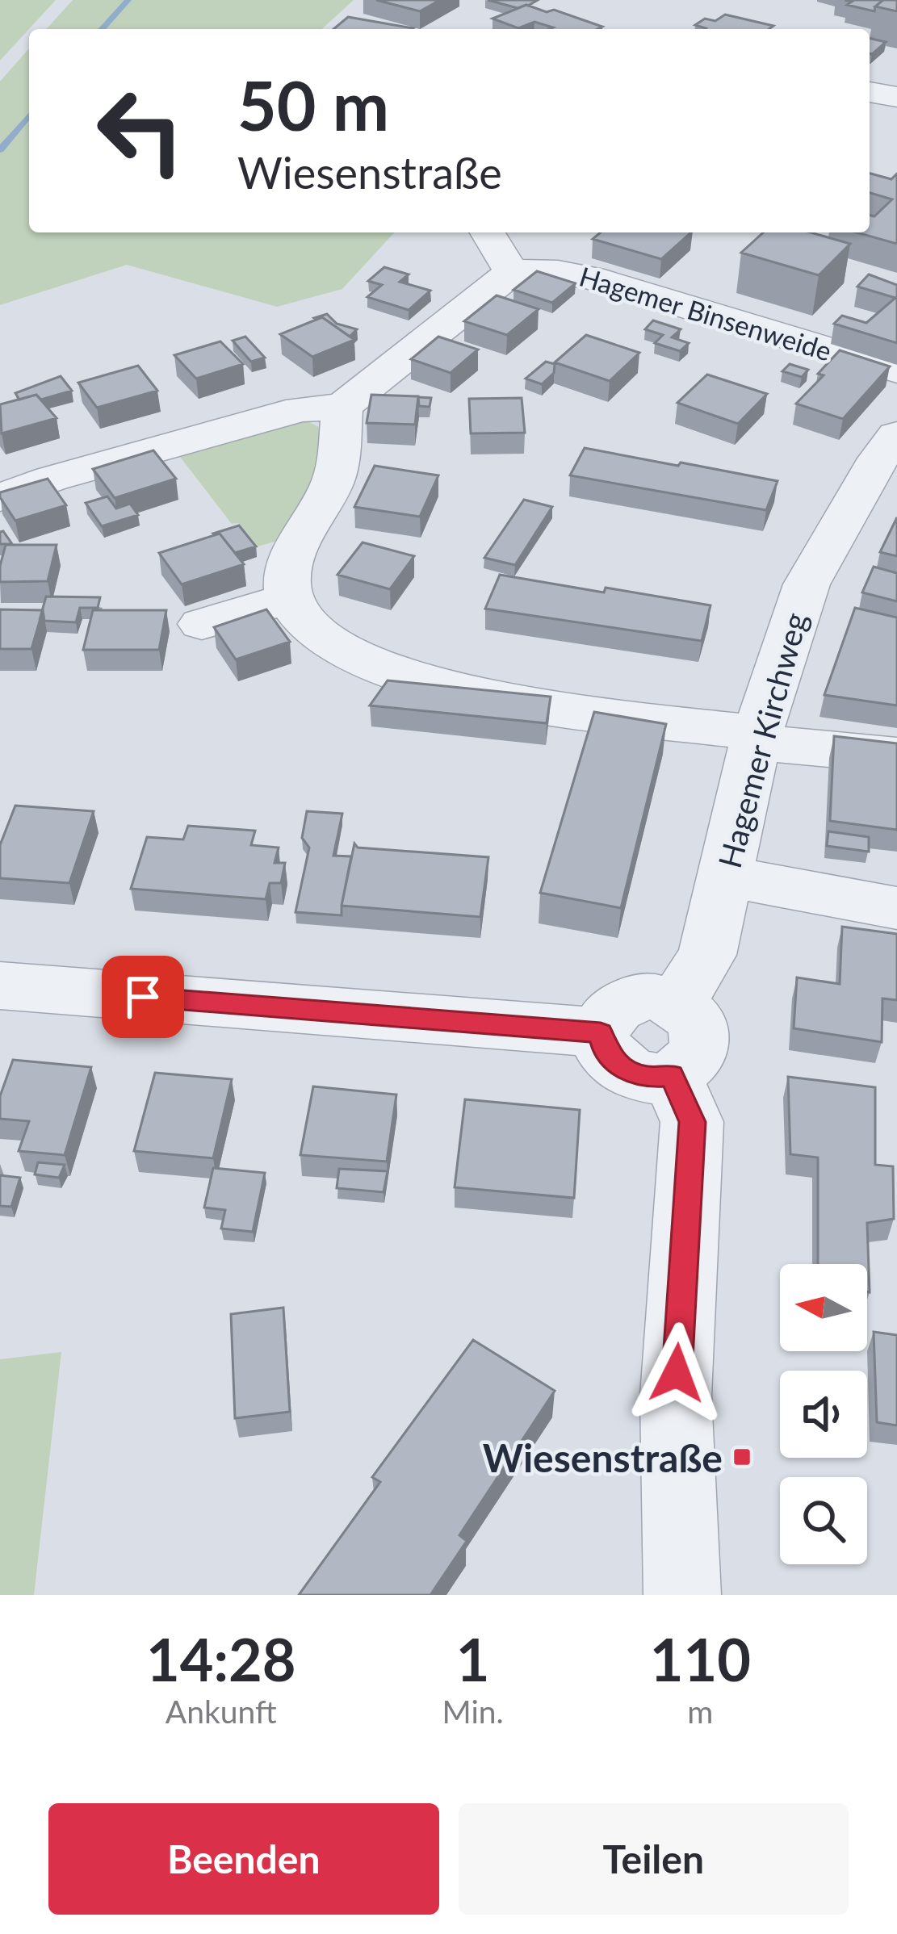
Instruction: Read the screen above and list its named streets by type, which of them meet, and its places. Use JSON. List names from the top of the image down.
{
  "streets": {
    "street": ["Hagemer Binsenweide", "Hagemer Kirchweg"]
  },
  "places": {
    "transit": ["Wiesenstraße"]
  },
  "north": "left",
  "page": {
    "turn": ["50 m", "Wiesenstraße"],
    "eta": [
      "14:28",
      "Ankunft",
      "1",
      "Min.",
      "110",
      "m"
    ],
    "buttons": ["Beenden", "Teilen"]
  }
}
